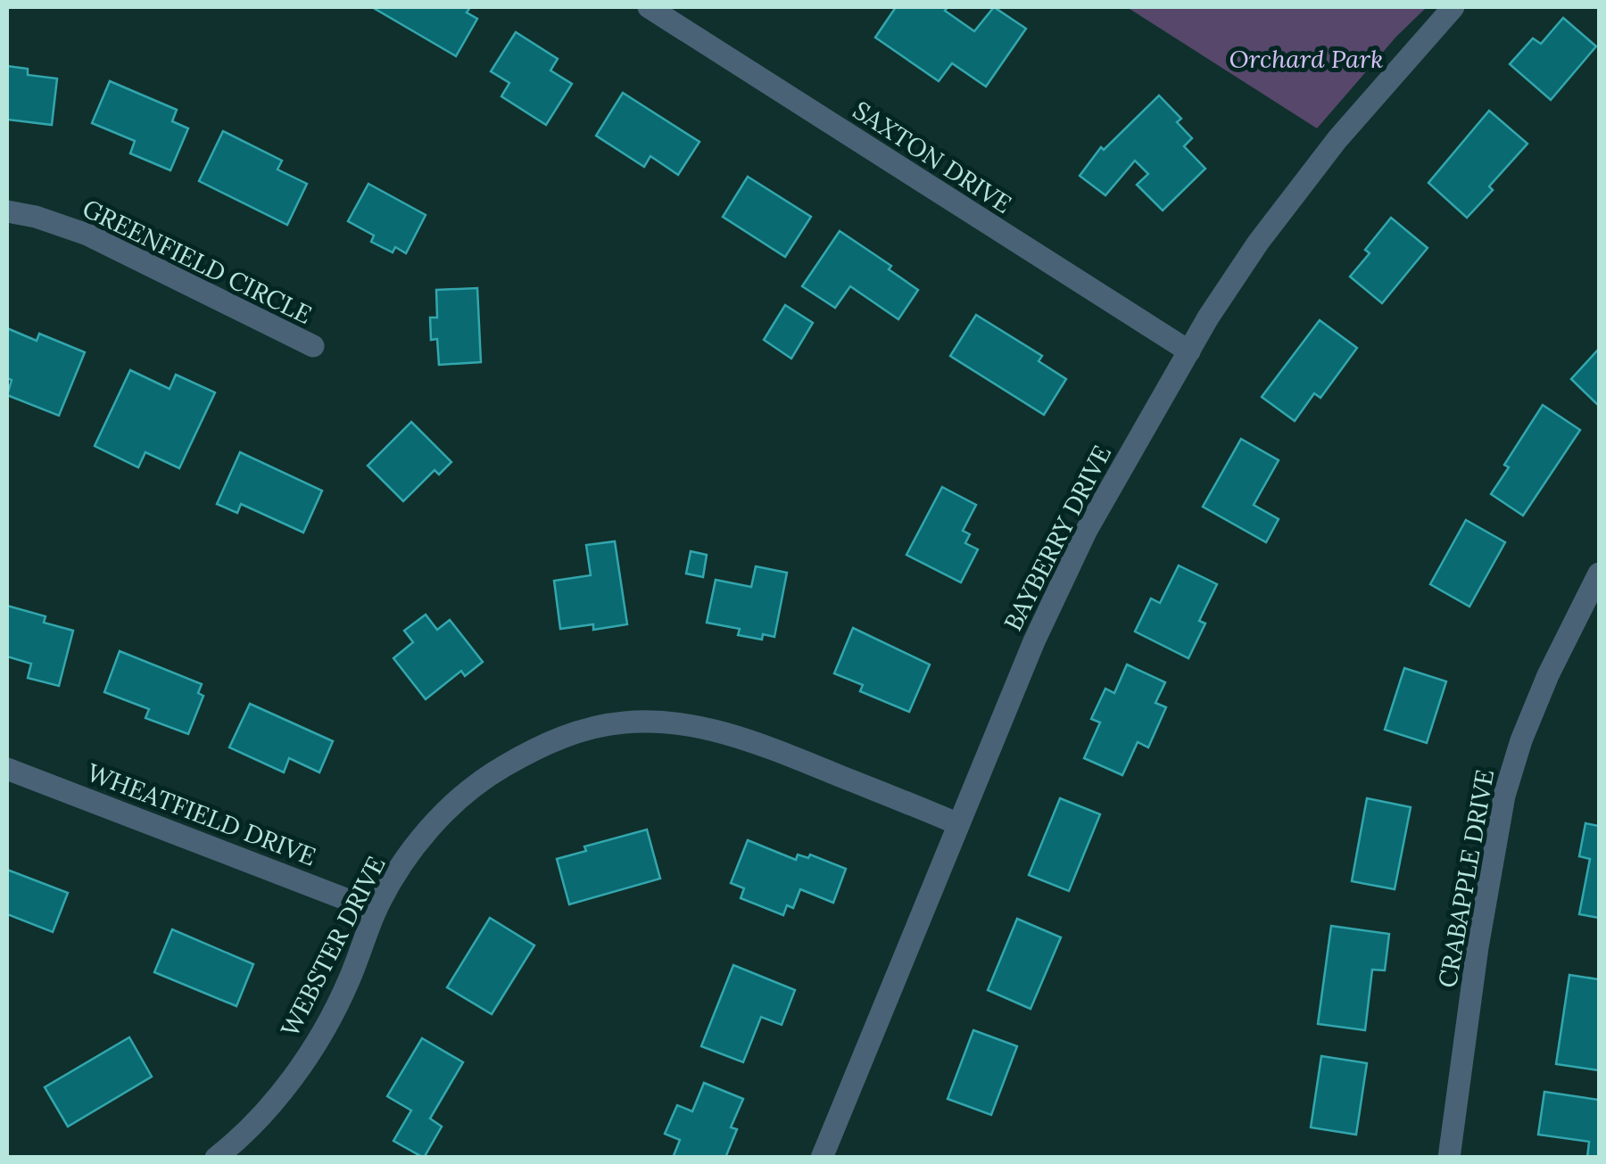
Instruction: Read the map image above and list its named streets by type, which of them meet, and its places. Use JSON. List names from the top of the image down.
{
  "streets": {
    "street": [
      "SAXTON DRIVE",
      "GREENFIELD CIRCLE",
      "BAYBERRY DRIVE",
      "WHEATFIELD DRIVE",
      "CRABAPPLE DRIVE",
      "WEBSTER DRIVE"
    ]
  },
  "crossings": [
    ["SAXTON DRIVE", "BAYBERRY DRIVE"],
    ["BAYBERRY DRIVE", "WEBSTER DRIVE"],
    ["WHEATFIELD DRIVE", "WEBSTER DRIVE"]
  ],
  "parks": ["Orchard Park"]
}
